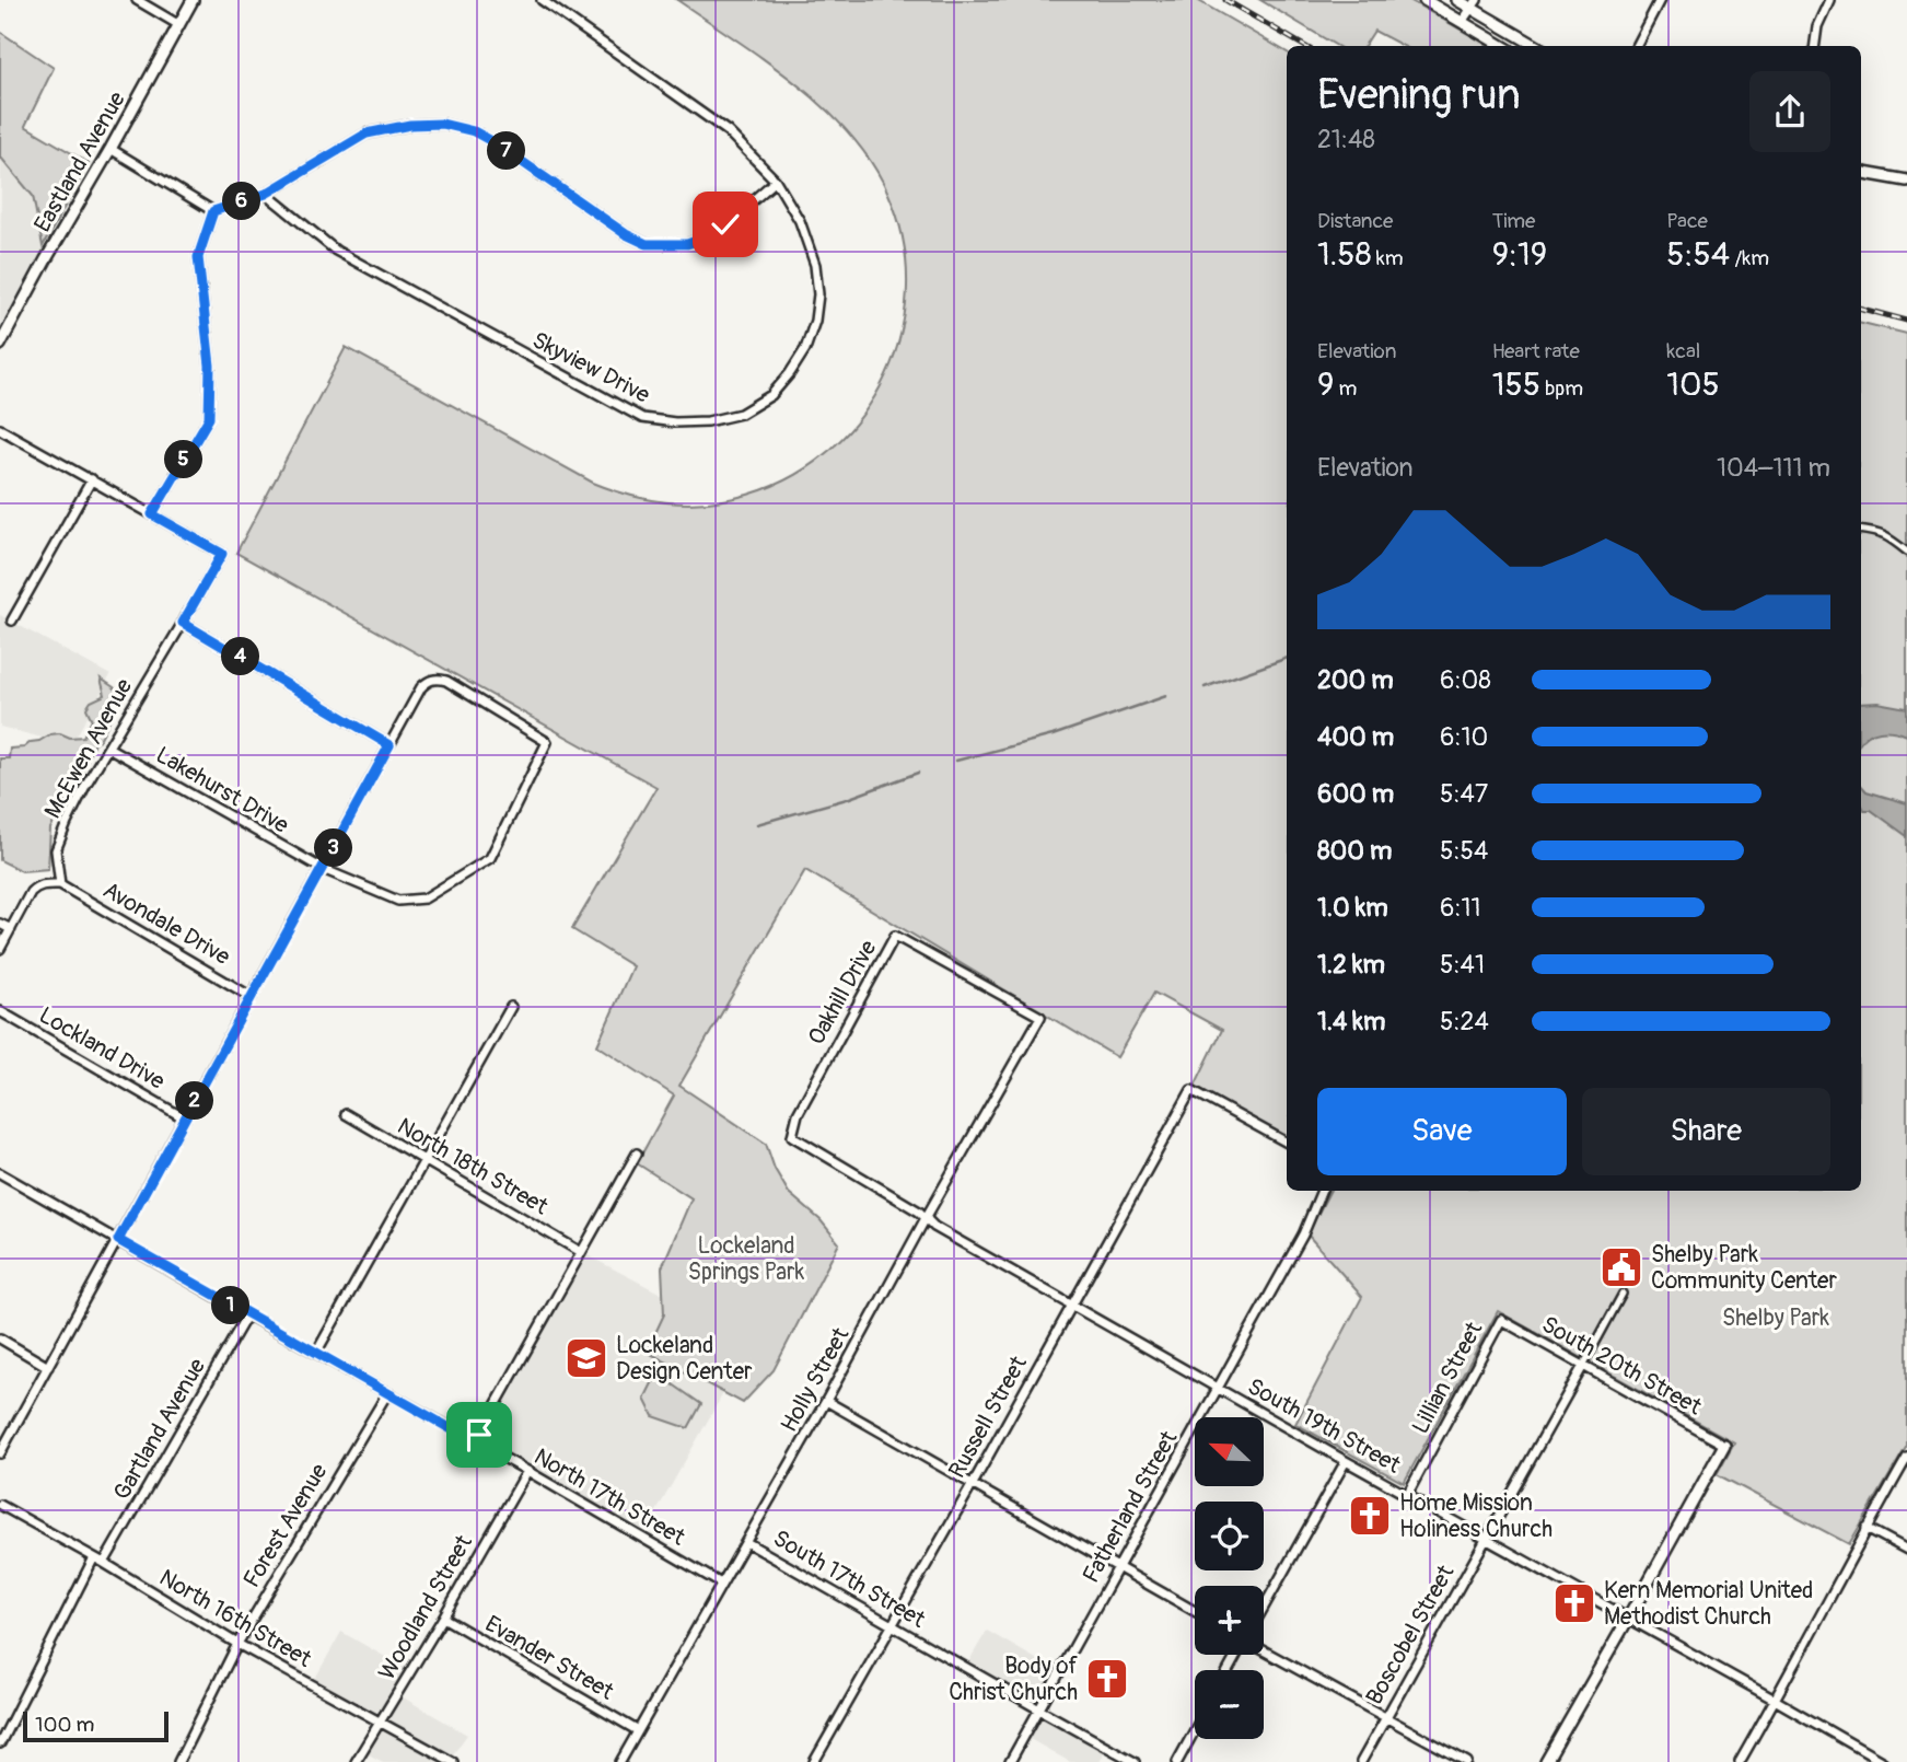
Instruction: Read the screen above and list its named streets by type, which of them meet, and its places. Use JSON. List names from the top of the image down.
{
  "streets": {
    "street": [
      "Eastland Avenue",
      "Skyview Drive",
      "McEwen Avenue",
      "Lakehurst Drive",
      "Avondale Drive",
      "Oakhill Drive",
      "Lockland Drive",
      "North 18th Street",
      "South 20th Street",
      "Lillian Street",
      "Holly Street",
      "Russell Street",
      "South 19th Street",
      "Gartland Avenue",
      "North 17th Street",
      "Fatherland Street",
      "Forest Avenue",
      "South 17th Street",
      "Woodland Street",
      "North 16th Street",
      "Boscobel Street",
      "Evander Street"
    ]
  },
  "crossings": [
    ["McEwen Avenue", "Lakehurst Drive"],
    ["McEwen Avenue", "Avondale Drive"],
    ["Oakhill Drive", "Holly Street"],
    ["Oakhill Drive", "South 19th Street"],
    ["South 20th Street", "Lillian Street"],
    ["South 20th Street", "Boscobel Street"],
    ["Lillian Street", "South 19th Street"],
    ["Holly Street", "South 19th Street"],
    ["Holly Street", "North 17th Street"],
    ["Holly Street", "South 17th Street"],
    ["Holly Street", "Evander Street"],
    ["Russell Street", "South 19th Street"],
    ["Russell Street", "South 17th Street"],
    ["South 19th Street", "Fatherland Street"],
    ["South 19th Street", "Boscobel Street"],
    ["Gartland Avenue", "North 17th Street"],
    ["Gartland Avenue", "North 16th Street"],
    ["North 17th Street", "Forest Avenue"],
    ["North 17th Street", "Woodland Street"],
    ["Fatherland Street", "South 17th Street"],
    ["Forest Avenue", "North 16th Street"],
    ["Woodland Street", "North 16th Street"],
    ["Woodland Street", "Evander Street"]
  ],
  "parks": ["Lockeland Springs Park", "Shelby Park"],
  "places": {
    "public building": ["Shelby Park Community Center"],
    "school or university": ["Lockeland Design Center"],
    "church": ["Home Mission Holiness Church", "Kern Memorial United Methodist Church", "Body of Christ Church"]
  },
  "scale_bar": "100 m",
  "north": "top left",
  "page": {
    "heading": ["Evening run", "21:48"],
    "pins": [
      "7",
      "6",
      "5",
      "4",
      "3",
      "2",
      "1"
    ],
    "stats": [
      ["Distance", "1.58 km"],
      ["Time", "9:19"],
      ["Pace", "5:54 /km"],
      ["Elevation", "9 m"],
      ["Heart rate", "155 bpm"],
      ["kcal", "105"]
    ],
    "chart": ["Elevation", "104–111 m"],
    "list": [
      {
        "name": "200 m",
        "note": "6:08"
      },
      {
        "name": "400 m",
        "note": "6:10"
      },
      {
        "name": "600 m",
        "note": "5:47"
      },
      {
        "name": "800 m",
        "note": "5:54"
      },
      {
        "name": "1.0 km",
        "note": "6:11"
      },
      {
        "name": "1.2 km",
        "note": "5:41"
      },
      {
        "name": "1.4 km",
        "note": "5:24"
      }
    ],
    "buttons": ["Save", "Share"],
    "map_buttons": ["+", "−"],
    "scale": "100 m"
  }
}
